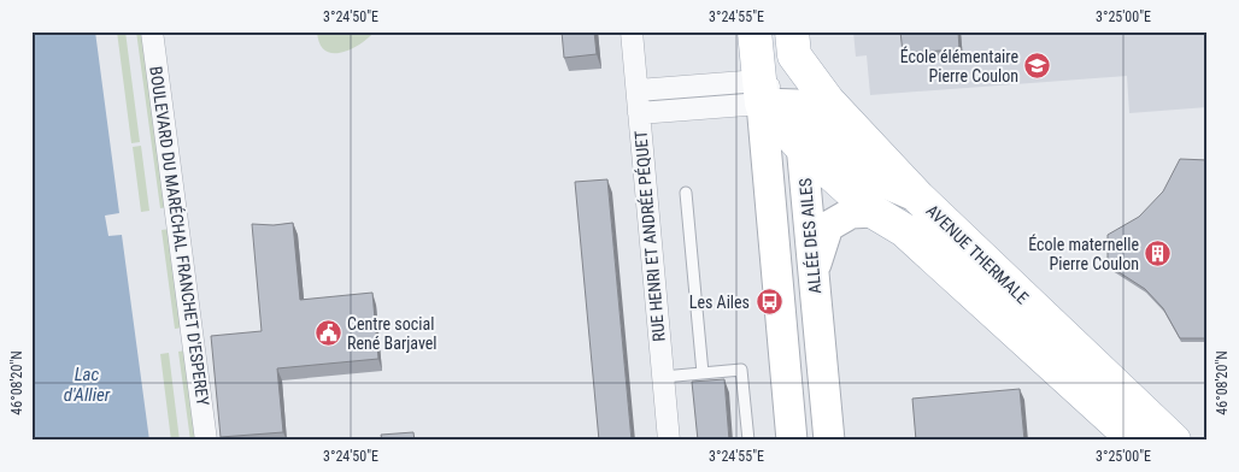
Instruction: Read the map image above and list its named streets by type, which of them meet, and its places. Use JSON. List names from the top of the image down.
{
  "streets": {
    "main road": ["ALLÉE DES AILES", "AVENUE THERMALE"],
    "street": ["BOULEVARD DU MARÉCHAL FRANCHET D'ESPEREY", "RUE HENRI ET ANDRÉE PÉQUET"]
  },
  "crossings": [
    ["ALLÉE DES AILES", "AVENUE THERMALE"]
  ],
  "water": ["Lac d'Allier"],
  "places": {
    "school or university": ["École élémentaire Pierre Coulon"],
    "building": ["École maternelle Pierre Coulon"],
    "bus stop": ["Les Ailes"],
    "public building": ["Centre social René Barjavel"]
  },
  "coordinates": [
    "3°24'50\"E",
    "3°24'55\"E",
    "3°25'00\"E",
    "46°08'20\"N"
  ]
}
